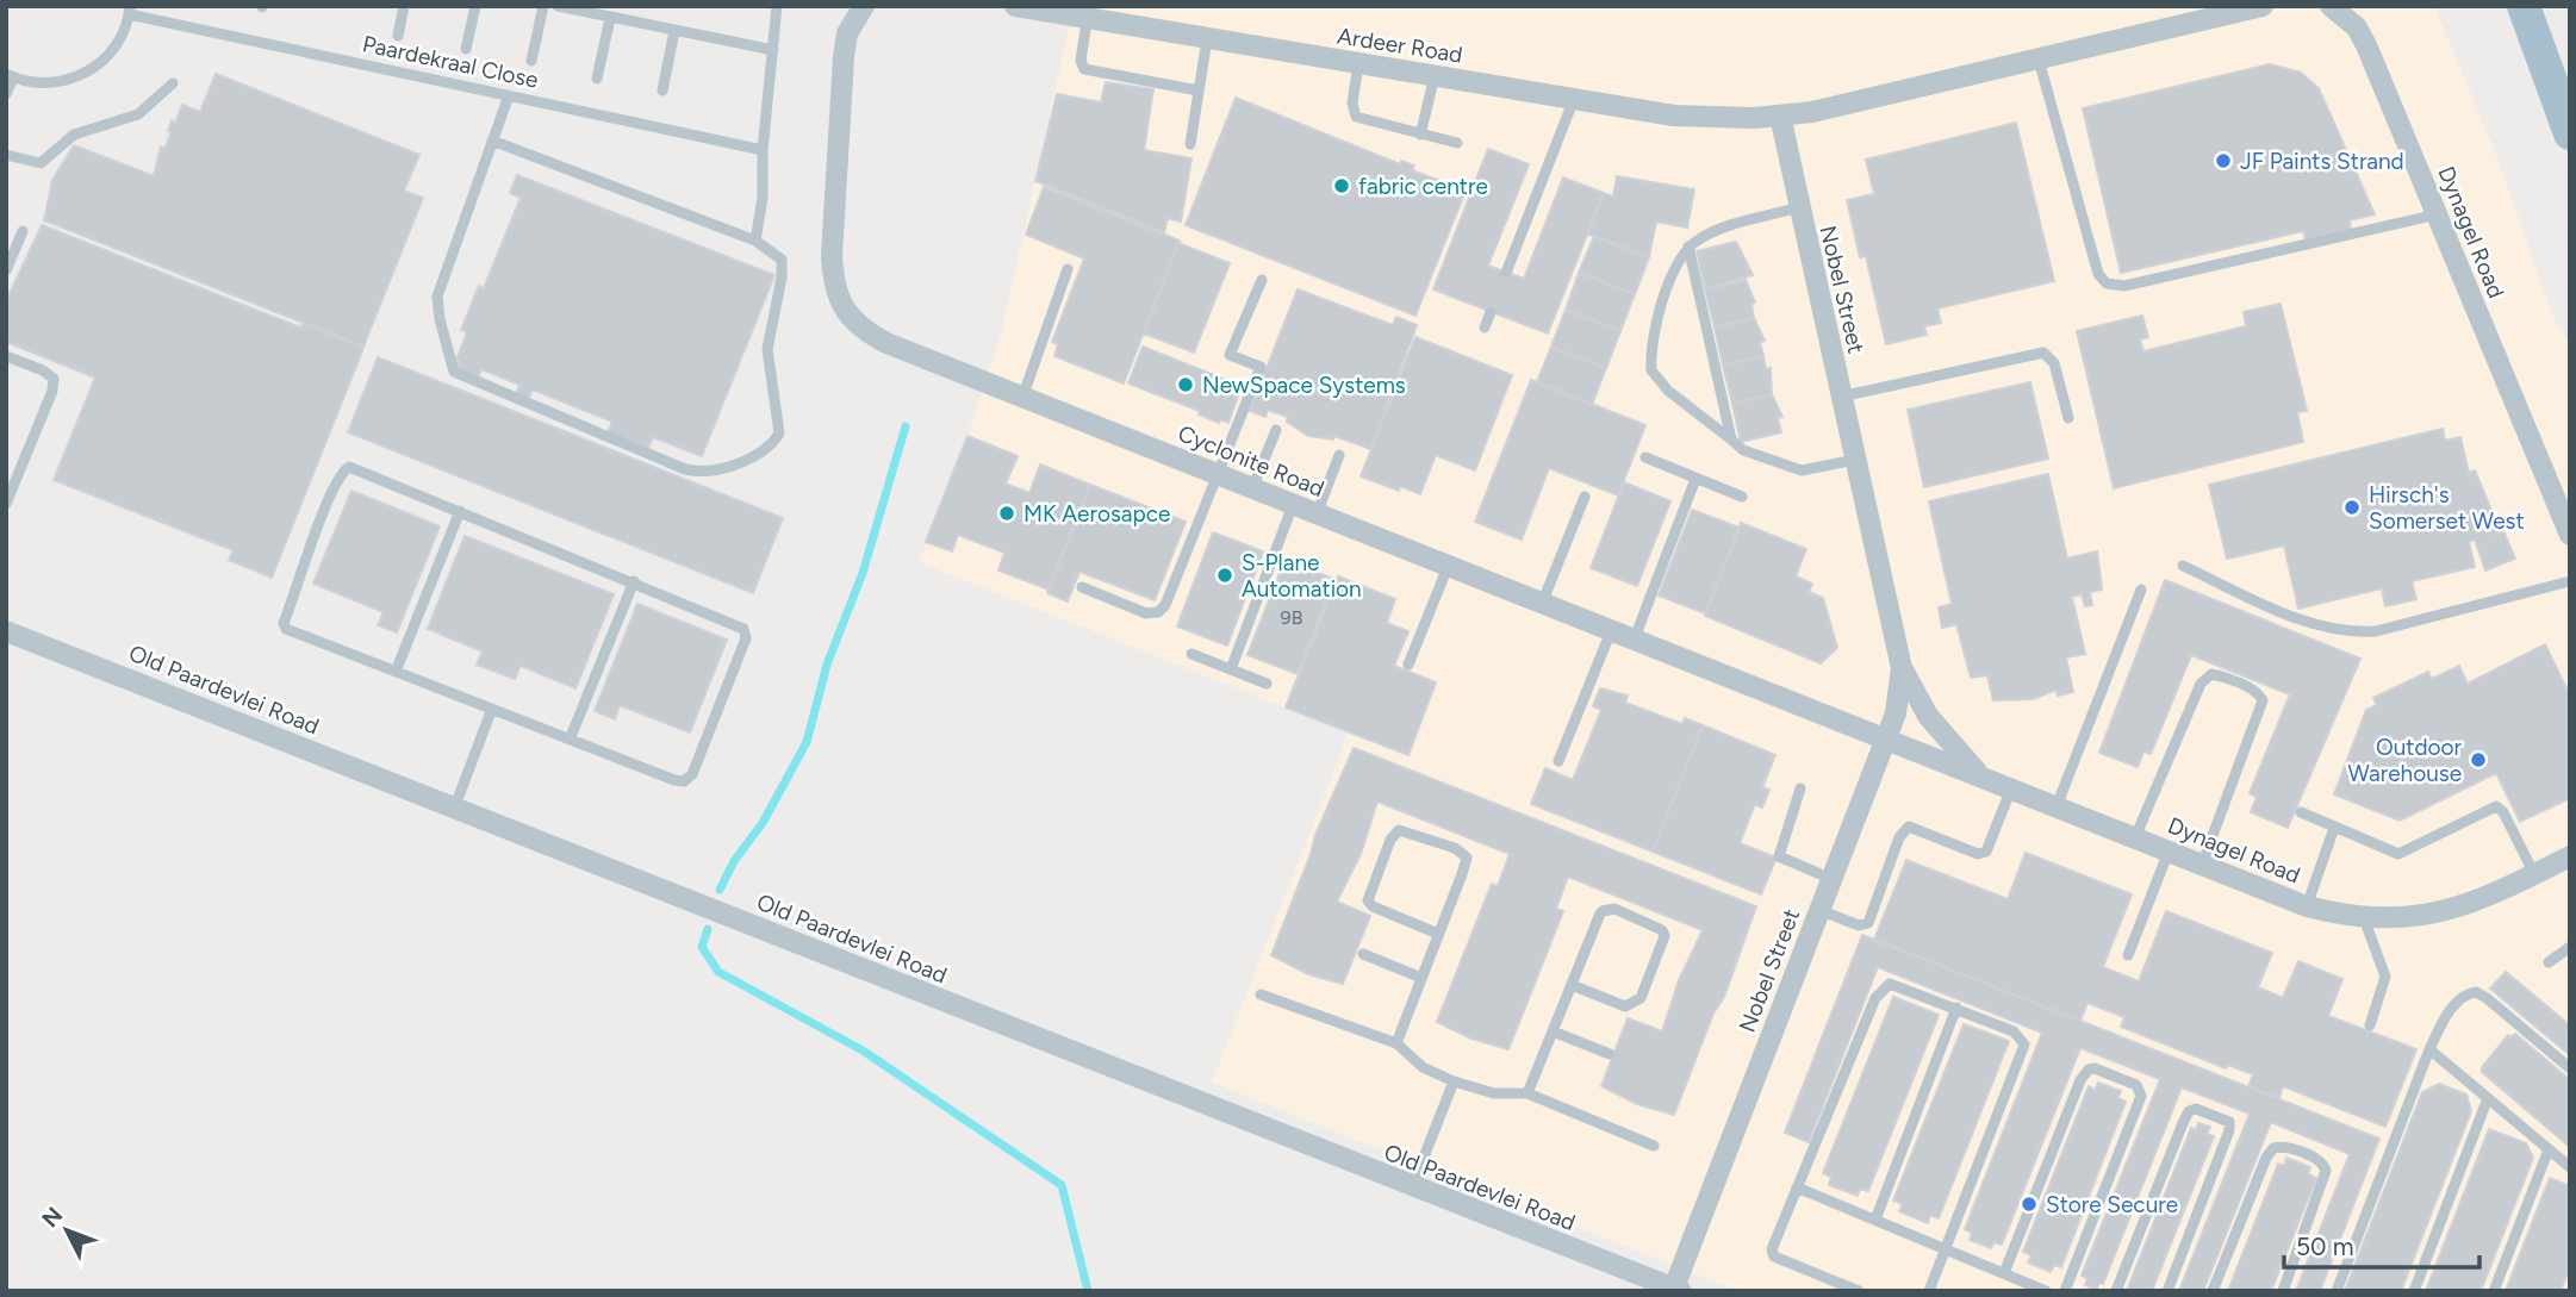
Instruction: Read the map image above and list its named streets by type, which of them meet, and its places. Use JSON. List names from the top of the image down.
{
  "streets": {
    "street": [
      "Ardeer Road",
      "Dynagel Road",
      "Nobel Street",
      "Cyclonite Road",
      "Old Paardevlei Road"
    ],
    "lane": ["Paardekraal Close"]
  },
  "crossings": [
    ["Ardeer Road", "Nobel Street"],
    ["Dynagel Road", "Nobel Street"],
    ["Dynagel Road", "Cyclonite Road"],
    ["Nobel Street", "Cyclonite Road"],
    ["Nobel Street", "Old Paardevlei Road"]
  ],
  "places": [
    "JF Paints Strand",
    "fabric centre",
    "NewSpace Systems",
    "Hirsch's Somerset West",
    "MK Aerosapce",
    "S-Plane Automation",
    "Outdoor Warehouse",
    "Store Secure"
  ],
  "house_numbers": ["9B"],
  "scale_bar": "50 m",
  "north": "top left"
}
